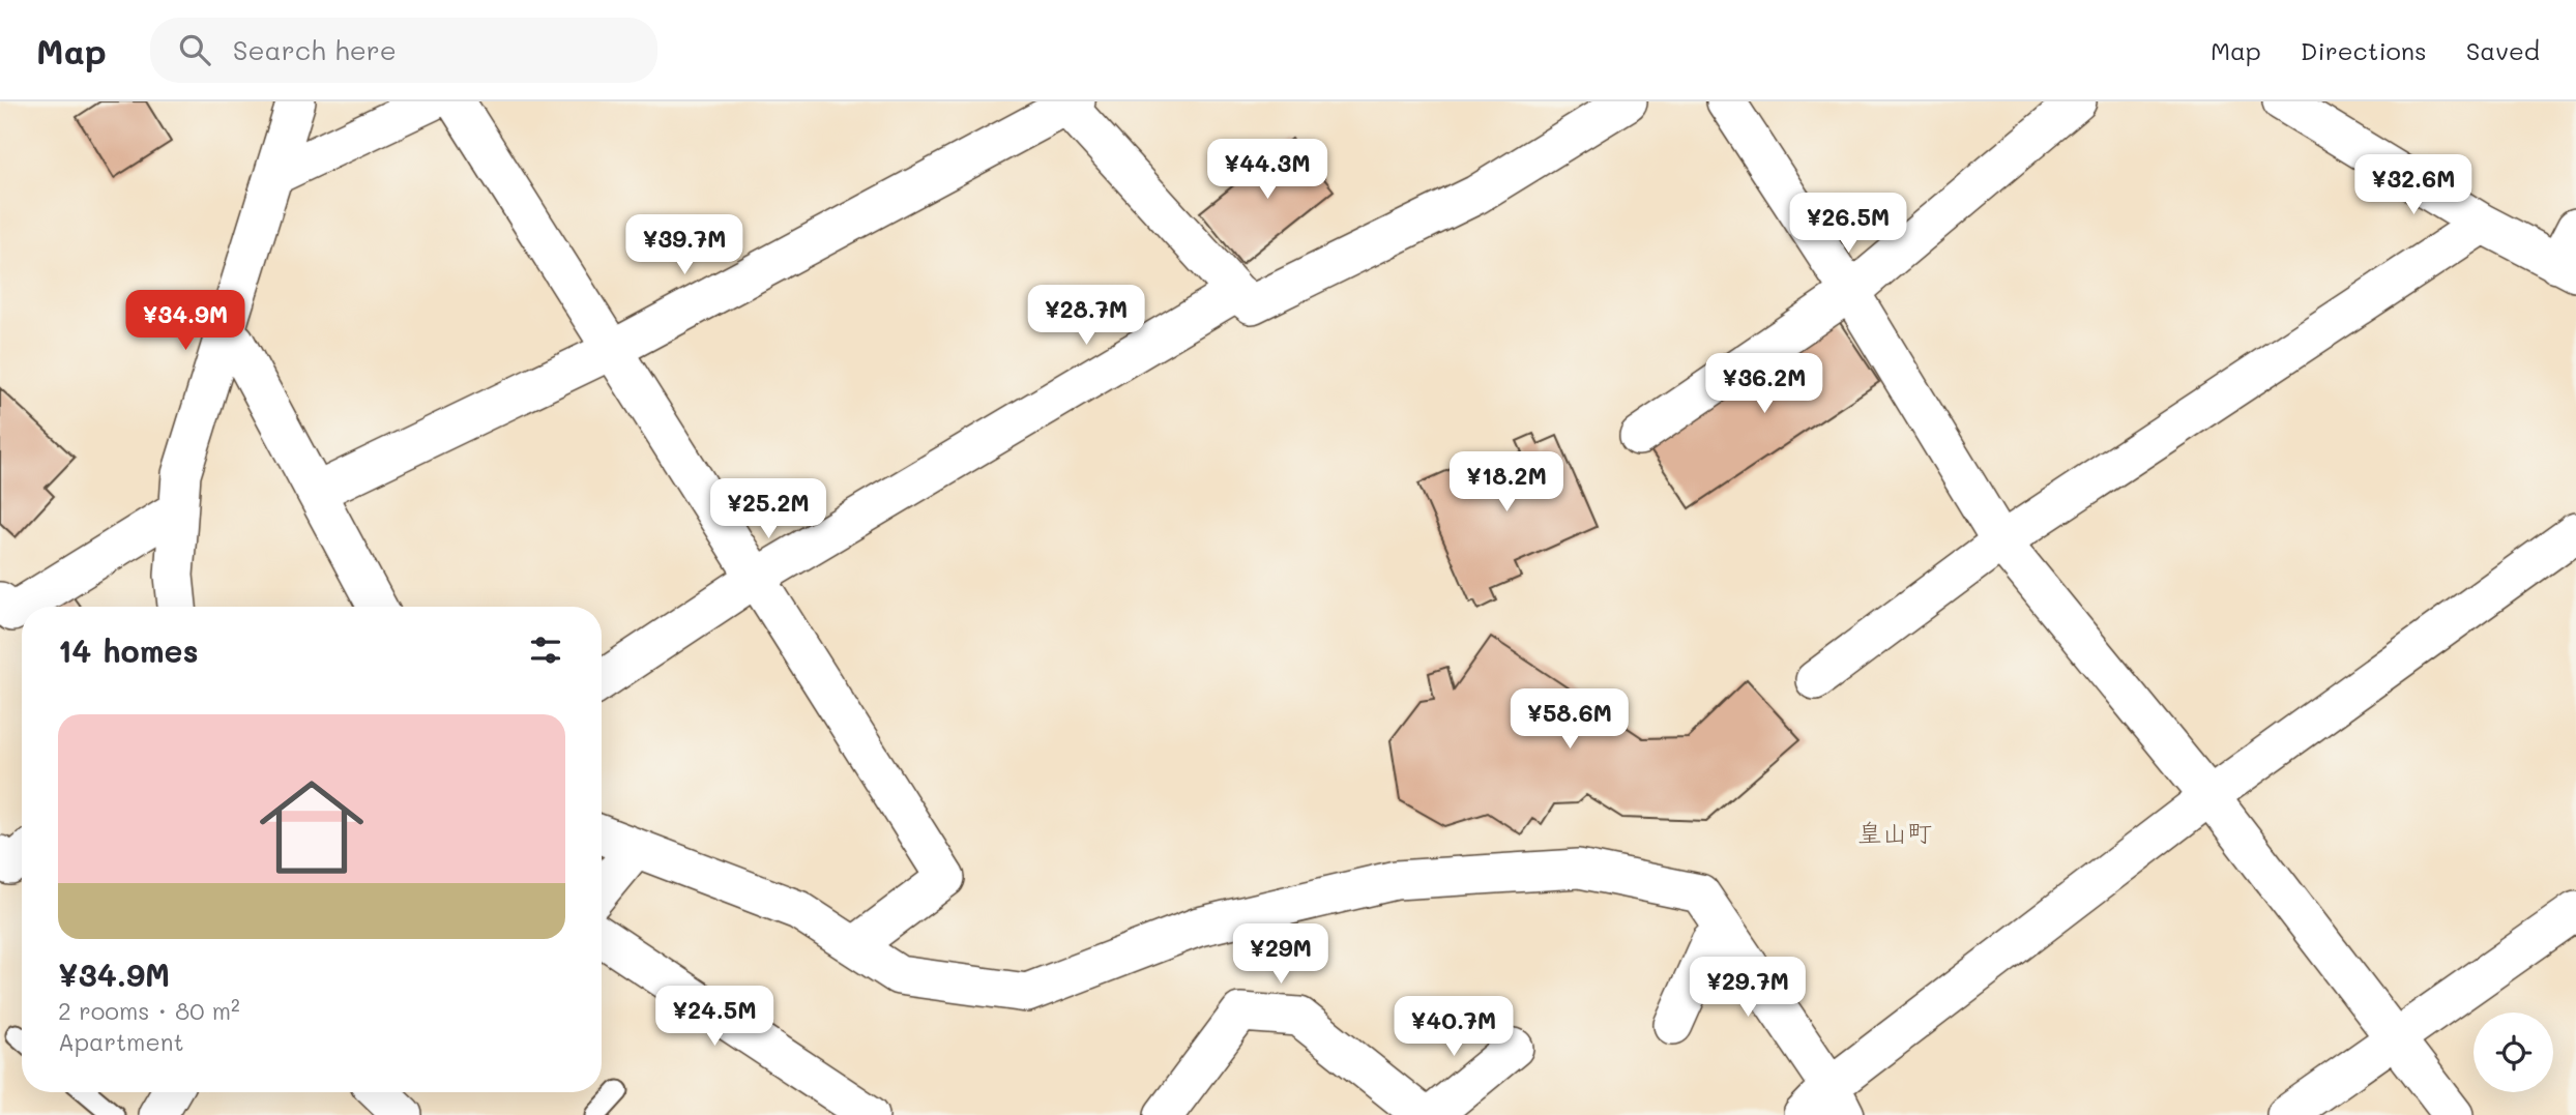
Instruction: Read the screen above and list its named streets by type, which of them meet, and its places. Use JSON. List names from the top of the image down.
{
  "districts": ["皇山町"],
  "page": {
    "header": "Map",
    "search": "Search here",
    "nav": ["Map", "Directions", "Saved"],
    "price": [
      "¥44.3M",
      "¥32.6M",
      "¥26.5M",
      "¥39.7M",
      "¥28.7M",
      "¥34.9M",
      "¥36.2M",
      "¥18.2M",
      "¥25.2M",
      "¥58.6M",
      "¥29M",
      "¥29.7M",
      "¥24.5M",
      "¥40.7M"
    ],
    "heading": "14 homes",
    "list": [
      {
        "name": "¥34.9M",
        "note": "2 rooms · 80 m² · Apartment"
      }
    ]
  }
}
